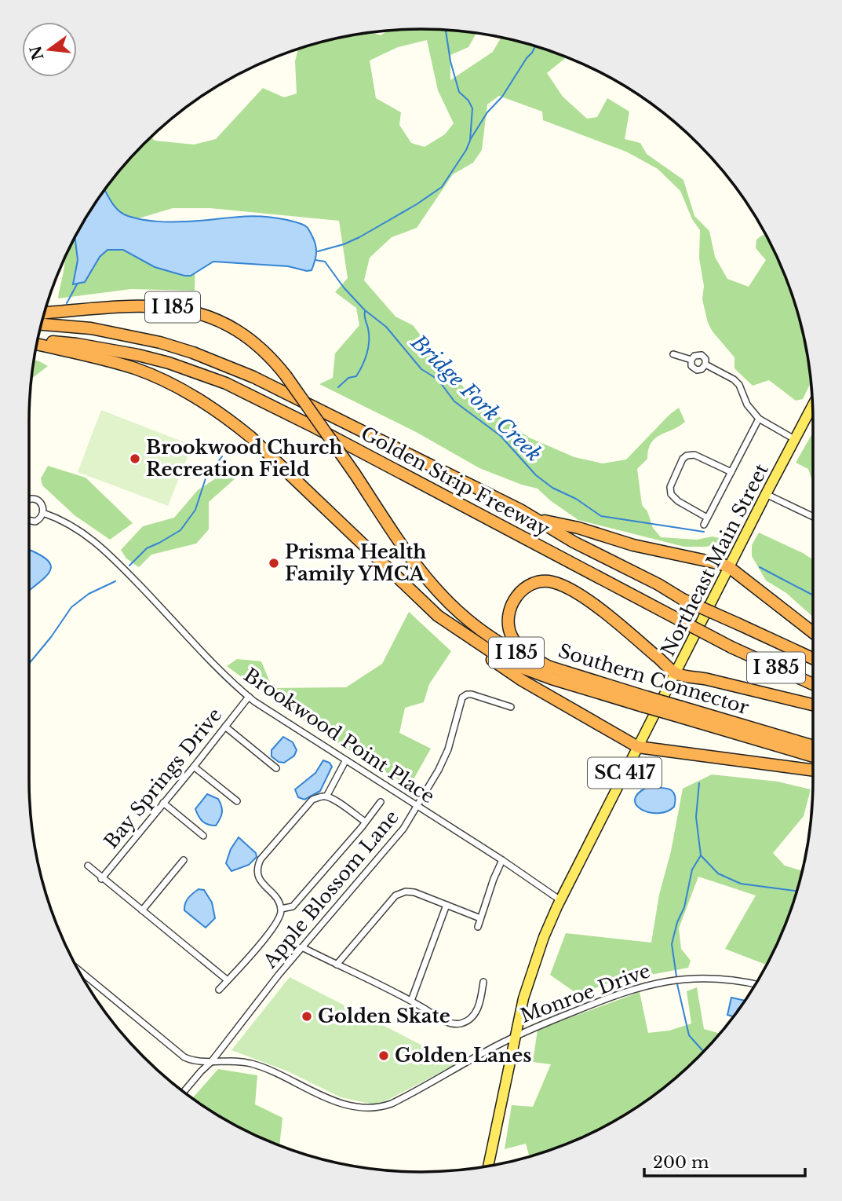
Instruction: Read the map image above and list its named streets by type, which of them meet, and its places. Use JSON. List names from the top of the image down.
{
  "streets": {
    "highway": [
      "I 185",
      "Golden Strip Freeway",
      "I 385",
      "Southern Connector"
    ],
    "main road": ["Northeast Main Street", "SC 417"],
    "street": [
      "Brookwood Point Place",
      "Bay Springs Drive",
      "Apple Blossom Lane",
      "Monroe Drive"
    ]
  },
  "crossings": [
    ["Northeast Main Street", "Brookwood Point Place"],
    ["Northeast Main Street", "Monroe Drive"],
    ["Brookwood Point Place", "Bay Springs Drive"],
    ["Brookwood Point Place", "Apple Blossom Lane"],
    ["Apple Blossom Lane", "Monroe Drive"]
  ],
  "water": ["Bridge Fork Creek"],
  "places": [
    "Brookwood Church Recreation Field",
    "Prisma Health Family YMCA",
    "Golden Skate",
    "Golden Lanes"
  ],
  "scale_bar": "200 m",
  "north": "left"
}
